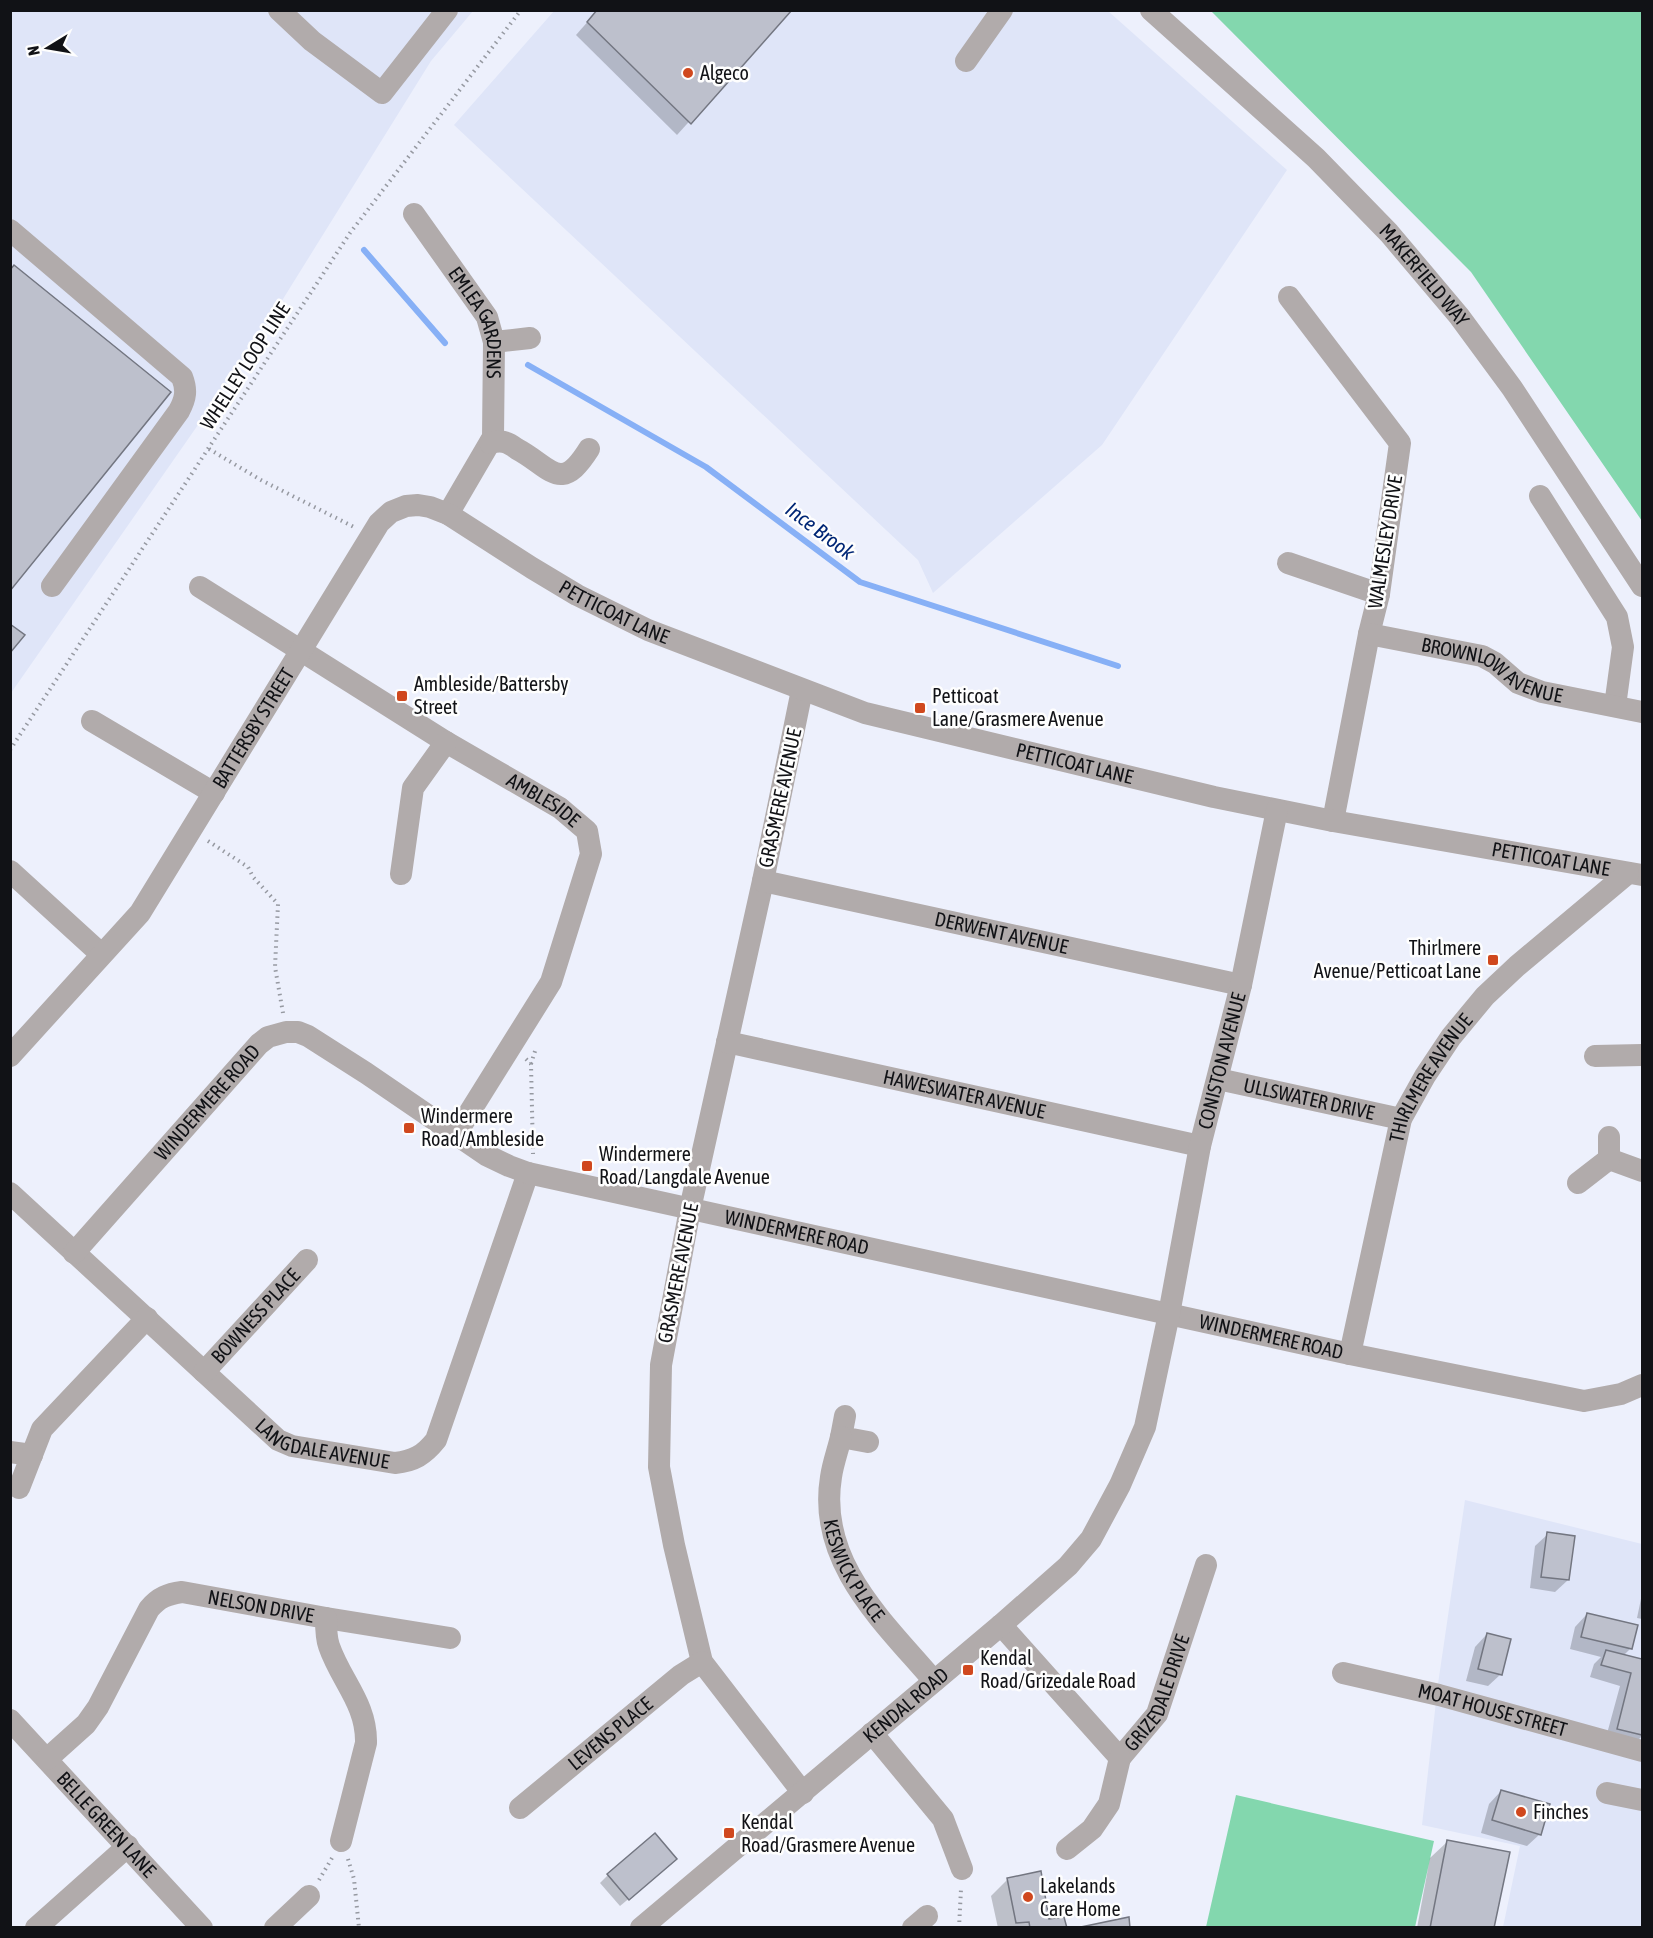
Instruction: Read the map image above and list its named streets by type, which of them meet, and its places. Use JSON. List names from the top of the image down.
{
  "streets": {
    "street": [
      "MAKERFIELD WAY",
      "EMLEA GARDENS",
      "WALMESLEY DRIVE",
      "PETTICOAT LANE",
      "BROWNLOW AVENUE",
      "BATTERSBY STREET",
      "GRASMERE AVENUE",
      "AMBLESIDE",
      "DERWENT AVENUE",
      "CONISTON AVENUE",
      "THIRLMERE AVENUE",
      "HAWESWATER AVENUE",
      "ULLSWATER DRIVE",
      "WINDERMERE ROAD",
      "BOWNESS PLACE",
      "LANGDALE AVENUE",
      "KESWICK PLACE",
      "NELSON DRIVE",
      "GRIZEDALE DRIVE",
      "KENDAL ROAD",
      "MOAT HOUSE STREET",
      "LEVENS PLACE",
      "BELLE GREEN LANE"
    ],
    "path": ["WHELLEY LOOP LINE"]
  },
  "crossings": [
    ["EMLEA GARDENS", "PETTICOAT LANE"],
    ["WALMESLEY DRIVE", "PETTICOAT LANE"],
    ["WALMESLEY DRIVE", "BROWNLOW AVENUE"],
    ["PETTICOAT LANE", "BATTERSBY STREET"],
    ["PETTICOAT LANE", "GRASMERE AVENUE"],
    ["PETTICOAT LANE", "CONISTON AVENUE"],
    ["PETTICOAT LANE", "THIRLMERE AVENUE"],
    ["BATTERSBY STREET", "AMBLESIDE"],
    ["GRASMERE AVENUE", "DERWENT AVENUE"],
    ["GRASMERE AVENUE", "HAWESWATER AVENUE"],
    ["GRASMERE AVENUE", "WINDERMERE ROAD"],
    ["GRASMERE AVENUE", "KENDAL ROAD"],
    ["GRASMERE AVENUE", "LEVENS PLACE"],
    ["AMBLESIDE", "WINDERMERE ROAD"],
    ["DERWENT AVENUE", "CONISTON AVENUE"],
    ["CONISTON AVENUE", "HAWESWATER AVENUE"],
    ["CONISTON AVENUE", "ULLSWATER DRIVE"],
    ["CONISTON AVENUE", "WINDERMERE ROAD"],
    ["CONISTON AVENUE", "KENDAL ROAD"],
    ["THIRLMERE AVENUE", "ULLSWATER DRIVE"],
    ["THIRLMERE AVENUE", "WINDERMERE ROAD"],
    ["WINDERMERE ROAD", "LANGDALE AVENUE"],
    ["WINDERMERE ROAD", "KENDAL ROAD"],
    ["BOWNESS PLACE", "LANGDALE AVENUE"],
    ["KESWICK PLACE", "KENDAL ROAD"],
    ["NELSON DRIVE", "BELLE GREEN LANE"],
    ["GRIZEDALE DRIVE", "KENDAL ROAD"]
  ],
  "water": ["Ince Brook"],
  "places": {
    "other": ["Algeco", "Finches", "Lakelands Care Home"],
    "transit": [
      "Ambleside/Battersby Street",
      "Petticoat Lane/Grasmere Avenue",
      "Thirlmere Avenue/Petticoat Lane",
      "Windermere Road/Ambleside",
      "Windermere Road/Langdale Avenue",
      "Kendal Road/Grizedale Road",
      "Kendal Road/Grasmere Avenue"
    ]
  },
  "north": "left"
}
